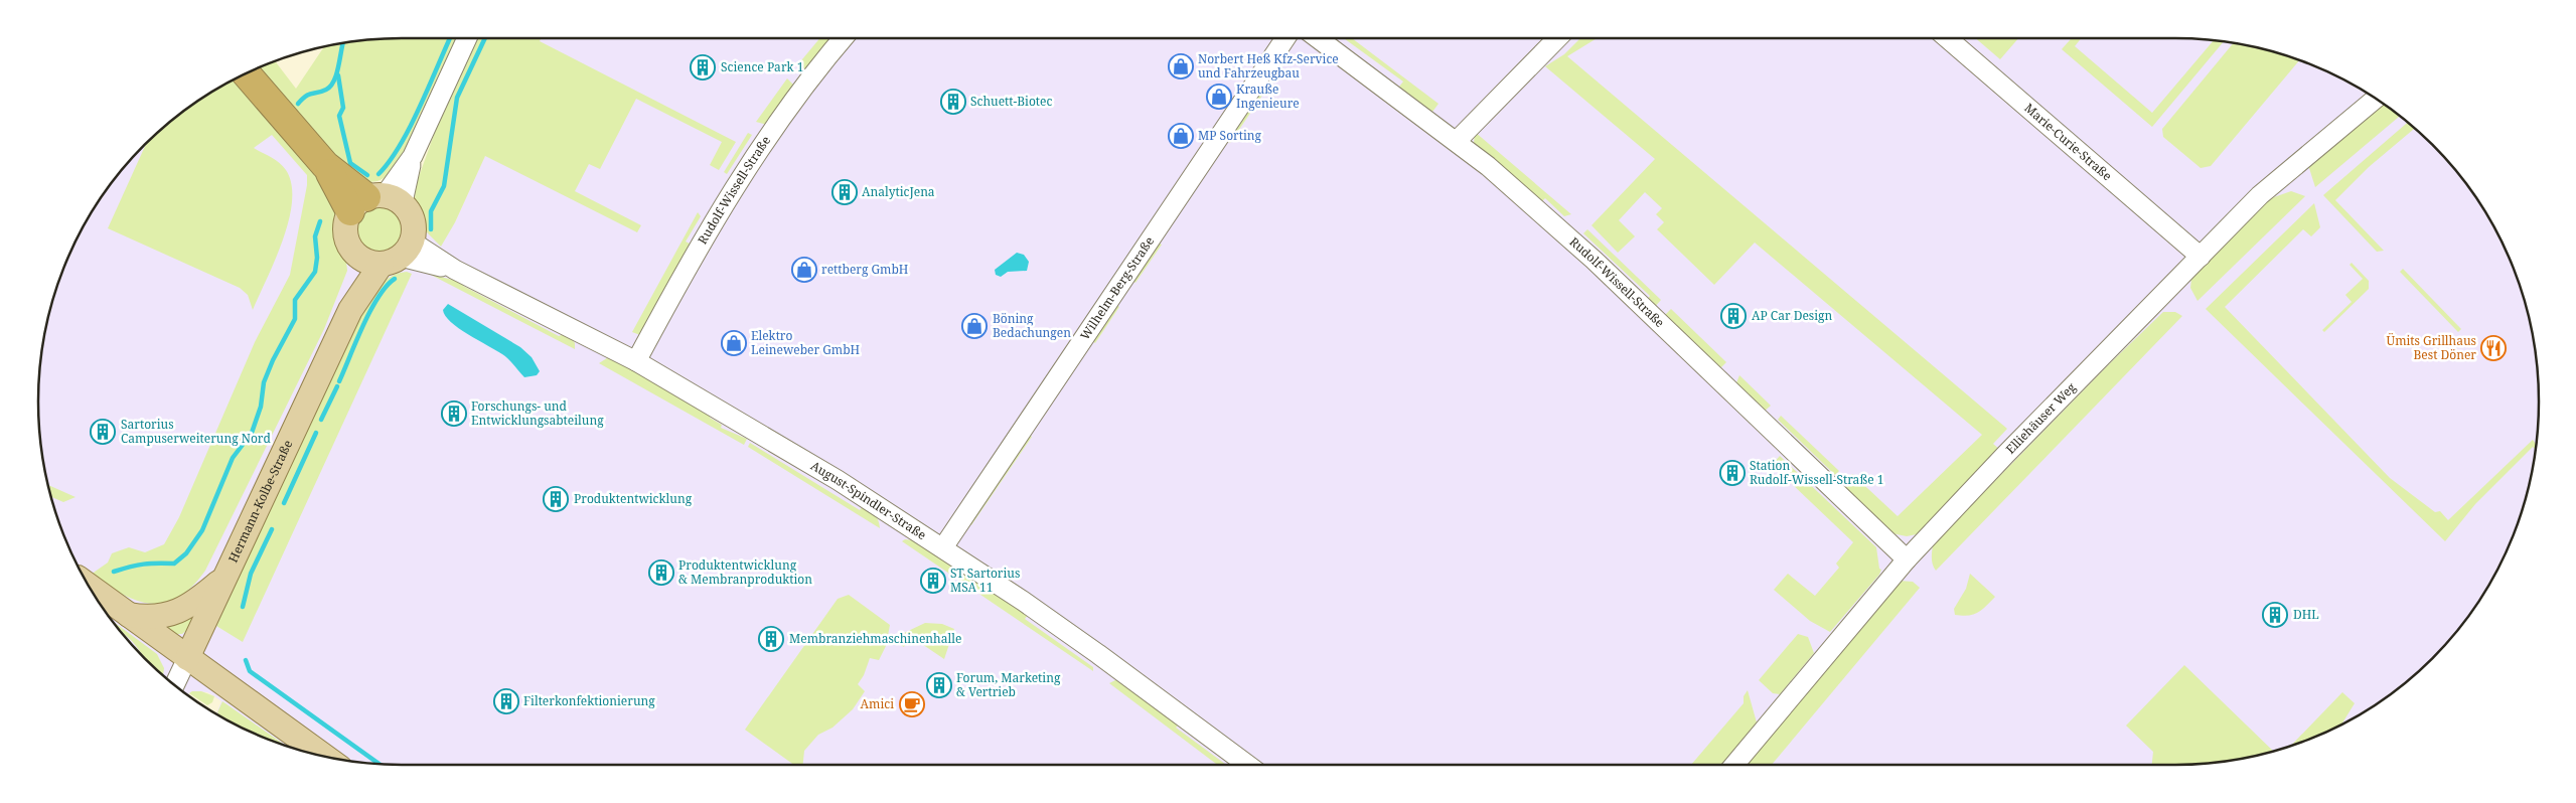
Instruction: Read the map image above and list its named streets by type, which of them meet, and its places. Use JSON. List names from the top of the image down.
{
  "streets": {
    "main road": ["Hermann-Kolbe-Straße"],
    "street": [
      "Marie-Curie-Straße",
      "Rudolf-Wissell-Straße",
      "Wilhelm-Berg-Straße",
      "Elliehäuser Weg",
      "August-Spindler-Straße"
    ]
  },
  "crossings": [
    ["Marie-Curie-Straße", "Elliehäuser Weg"],
    ["Rudolf-Wissell-Straße", "Elliehäuser Weg"],
    ["Rudolf-Wissell-Straße", "August-Spindler-Straße"],
    ["Wilhelm-Berg-Straße", "August-Spindler-Straße"],
    ["August-Spindler-Straße", "Hermann-Kolbe-Straße"]
  ],
  "places": {
    "shop": [
      "Norbert Heß Kfz-Service und Fahrzeugbau",
      "Krauße Ingenieure",
      "MP Sorting",
      "rettberg GmbH",
      "Böning Bedachungen",
      "Elektro Leineweber GmbH"
    ],
    "building": [
      "Science Park 1",
      "Schuett-Biotec",
      "AnalyticJena",
      "AP Car Design",
      "Forschungs- und Entwicklungsabteilung",
      "Sartorius Campuserweiterung Nord",
      "Station Rudolf-Wissell-Straße 1",
      "Produktentwicklung",
      "Produktentwicklung & Membranproduktion",
      "ST Sartorius MSA 11",
      "DHL",
      "Membranziehmaschinenhalle",
      "Forum, Marketing & Vertrieb",
      "Filterkonfektionierung"
    ],
    "restaurant": ["Ümits Grillhaus Best Döner"],
    "cafe": ["Amici"]
  }
}
